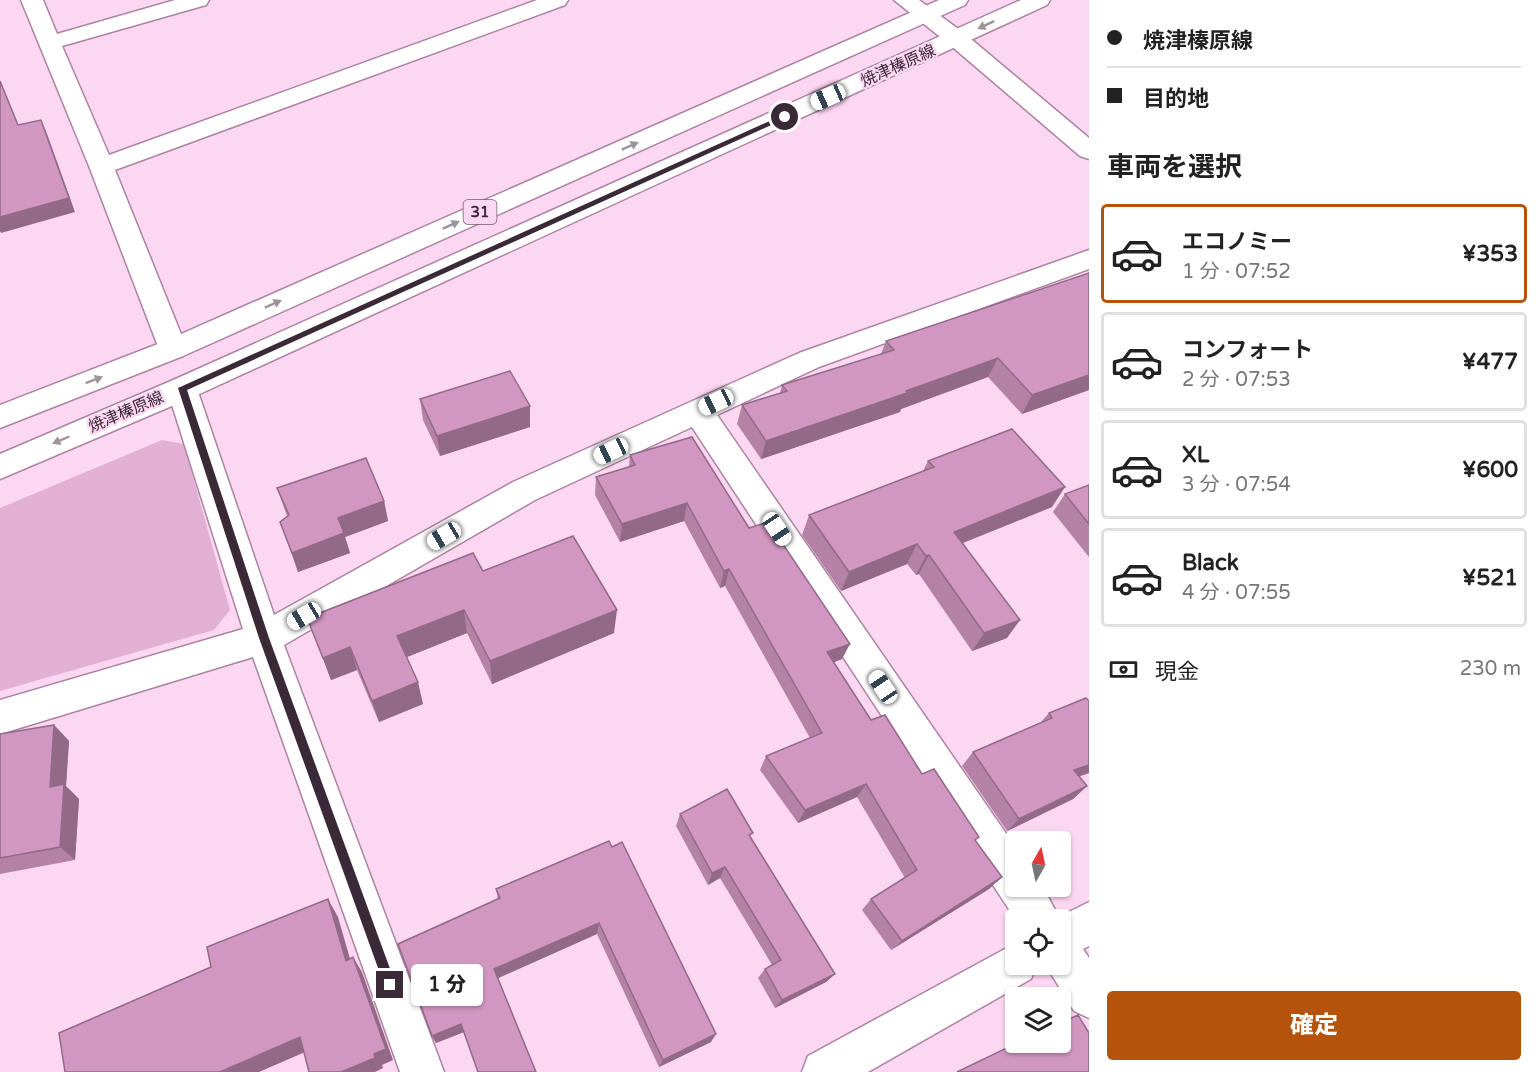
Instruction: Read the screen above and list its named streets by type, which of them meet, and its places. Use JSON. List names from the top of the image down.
{
  "streets": {
    "street": ["焼津榛原線", "31"]
  },
  "north": "top",
  "page": {
    "banner": ["焼津榛原線", "目的地"],
    "heading": "車両を選択",
    "list": [
      {
        "name": "エコノミー",
        "note": "1 分 · 07:52",
        "value": "¥353"
      },
      {
        "name": "コンフォート",
        "note": "2 分 · 07:53",
        "value": "¥477"
      },
      {
        "name": "XL",
        "note": "3 分 · 07:54",
        "value": "¥600"
      },
      {
        "name": "Black",
        "note": "4 分 · 07:55",
        "value": "¥521"
      }
    ],
    "pay": ["現金", "230 m"],
    "bubble": "1 分",
    "buttons": "確定"
  }
}
